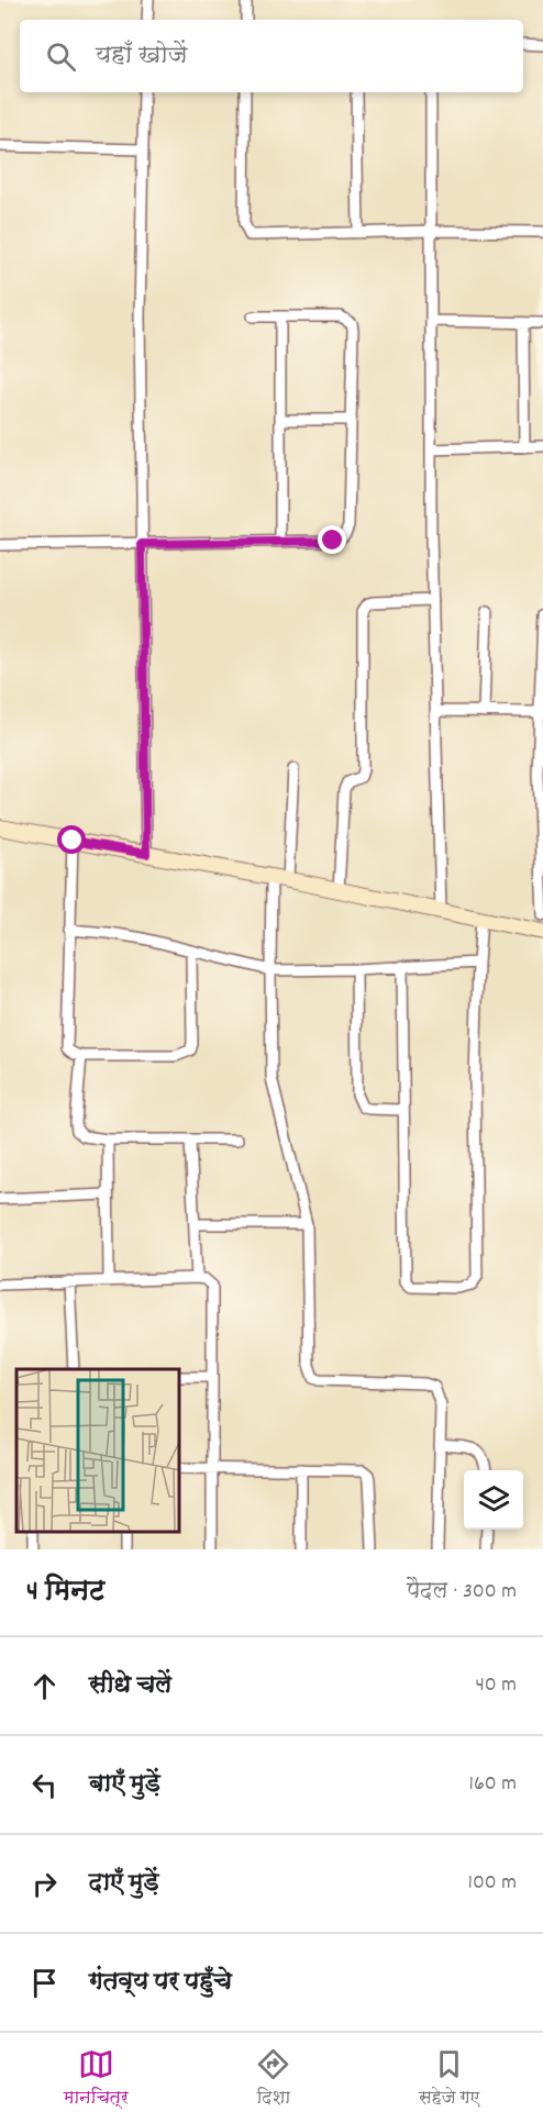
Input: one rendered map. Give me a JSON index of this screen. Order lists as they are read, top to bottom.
{
  "page": {
    "search": "यहाँ खोजें",
    "heading": ["4 मिनट", "पैदल · 300 m"],
    "list": [
      ["सीधे चलें", "40 m"],
      ["बाएँ मुड़ें", "160 m"],
      ["दाएँ मुड़ें", "100 m"],
      "गंतव्य पर पहुँचे"
    ],
    "nav": ["मानचित्र", "दिशा", "सहेजे गए"]
  }
}
